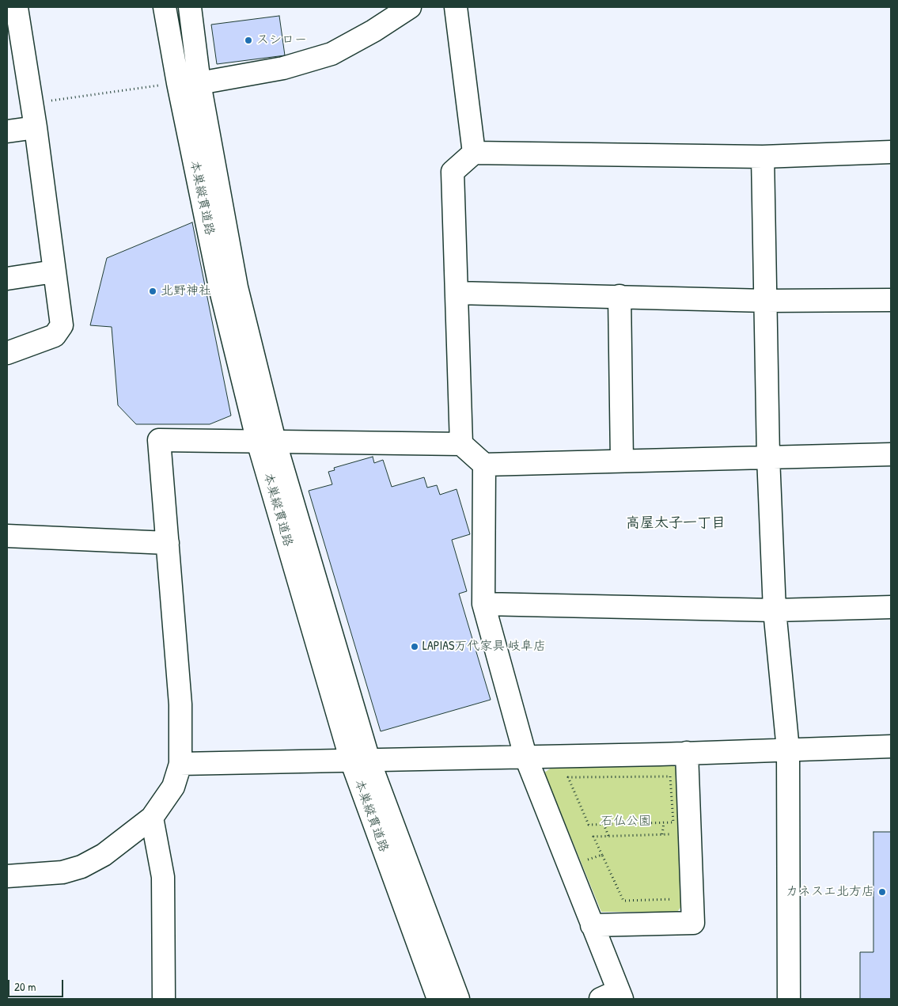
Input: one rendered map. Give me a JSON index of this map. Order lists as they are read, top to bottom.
{
  "streets": {
    "street": ["本巣縦貫道路"]
  },
  "districts": ["高屋太子一丁目"],
  "parks": ["石仏公園"],
  "places": [
    "スシロー",
    "北野神社",
    "LAPIAS万代家具 岐阜店",
    "カネスエ北方店"
  ],
  "scale_bar": "20 m"
}
